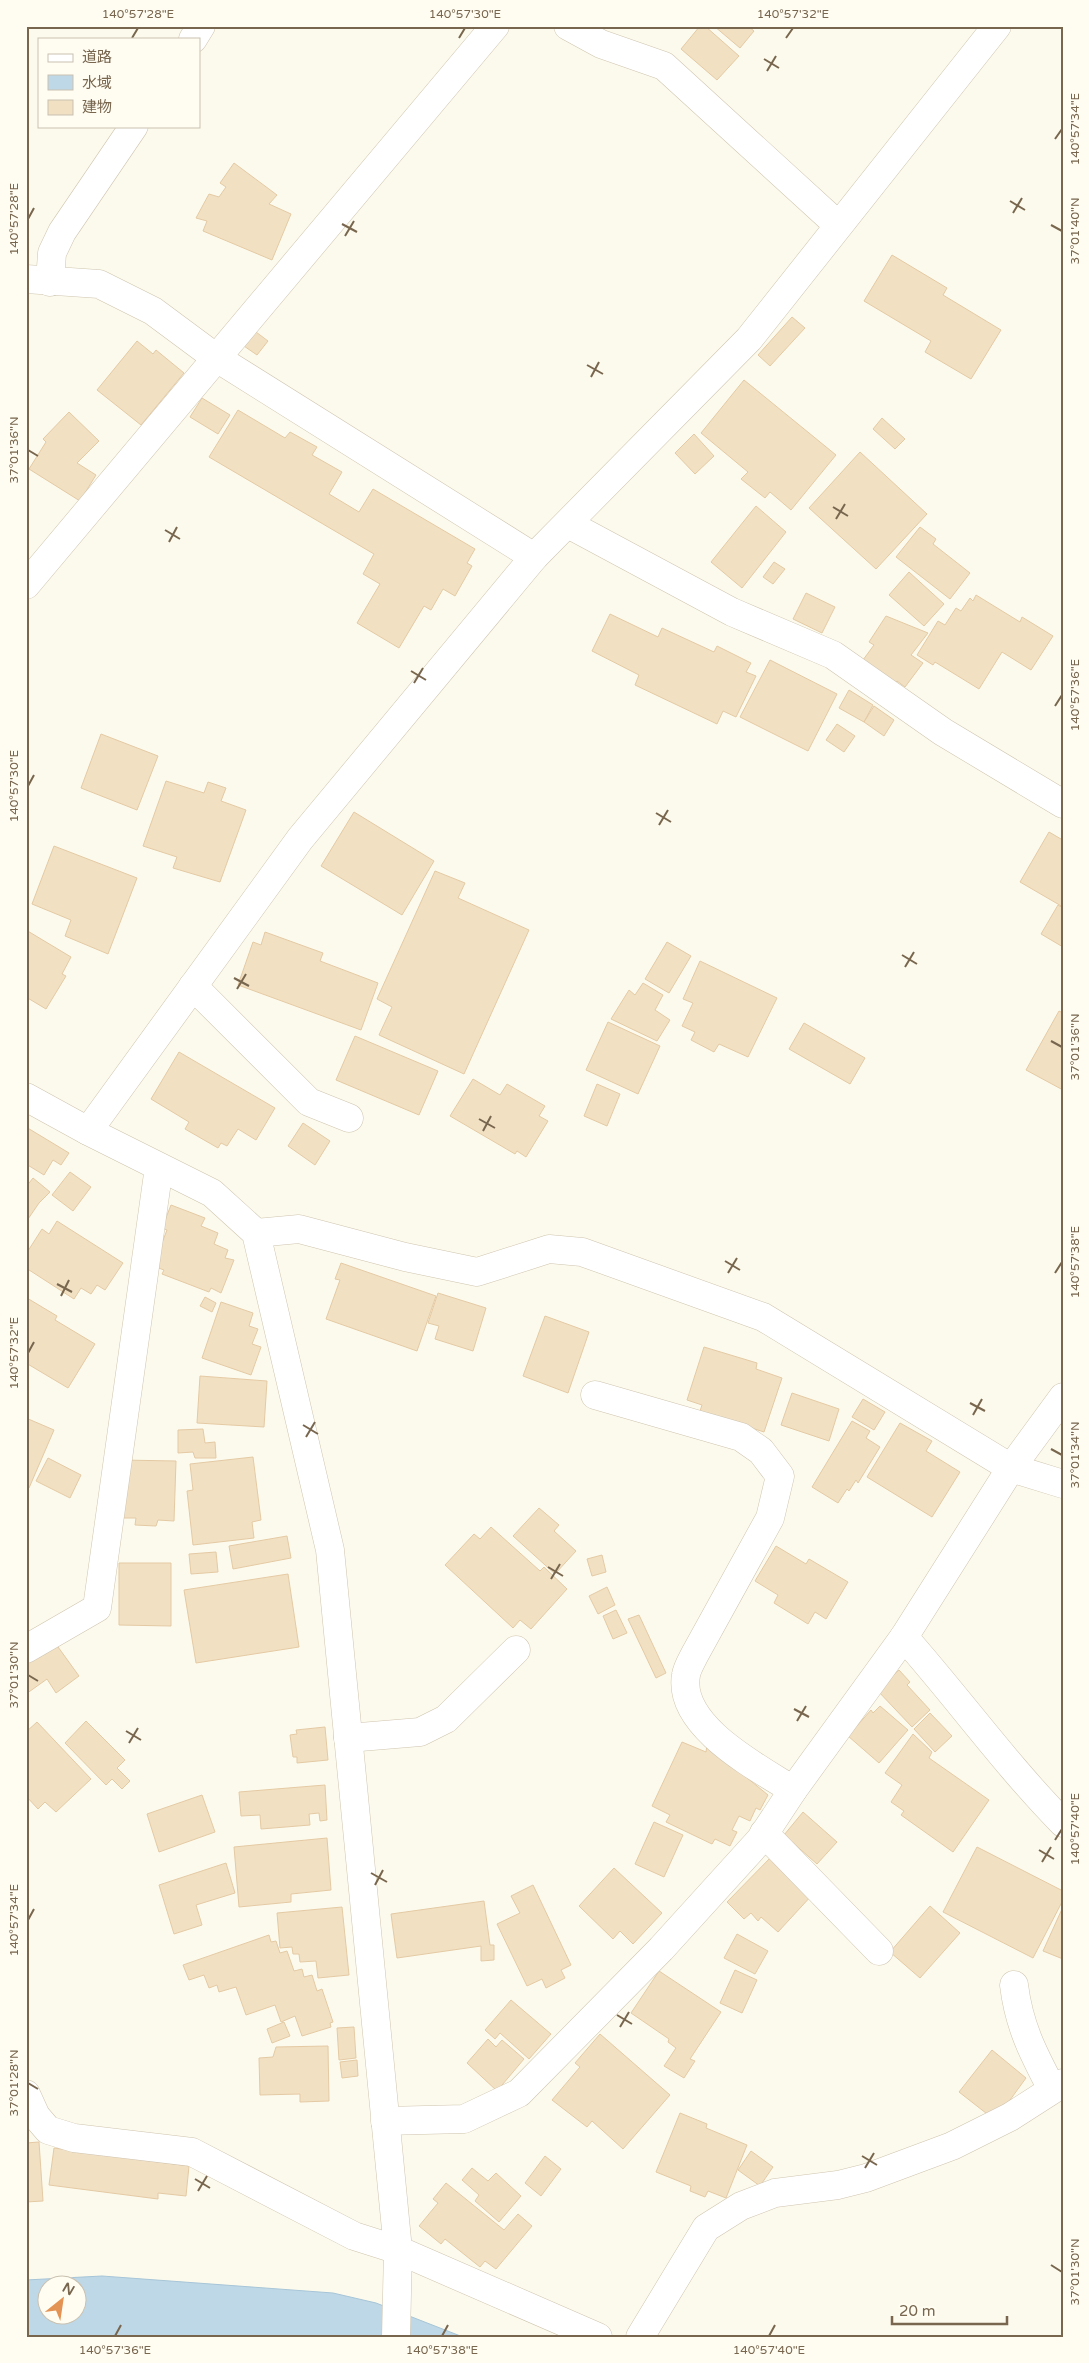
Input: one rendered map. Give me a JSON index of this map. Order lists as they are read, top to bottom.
{
  "legend": ["道路", "水域", "建物"],
  "scale_bar": "20 m",
  "north": "top right",
  "coordinates": [
    "140°57'28\"E",
    "140°57'30\"E",
    "140°57'32\"E",
    "140°57'34\"E",
    "37°01'40\"N",
    "37°01'36\"N",
    "140°57'36\"E",
    "140°57'38\"E",
    "37°01'34\"N",
    "37°01'30\"N",
    "140°57'40\"E",
    "37°01'28\"N"
  ]
}
